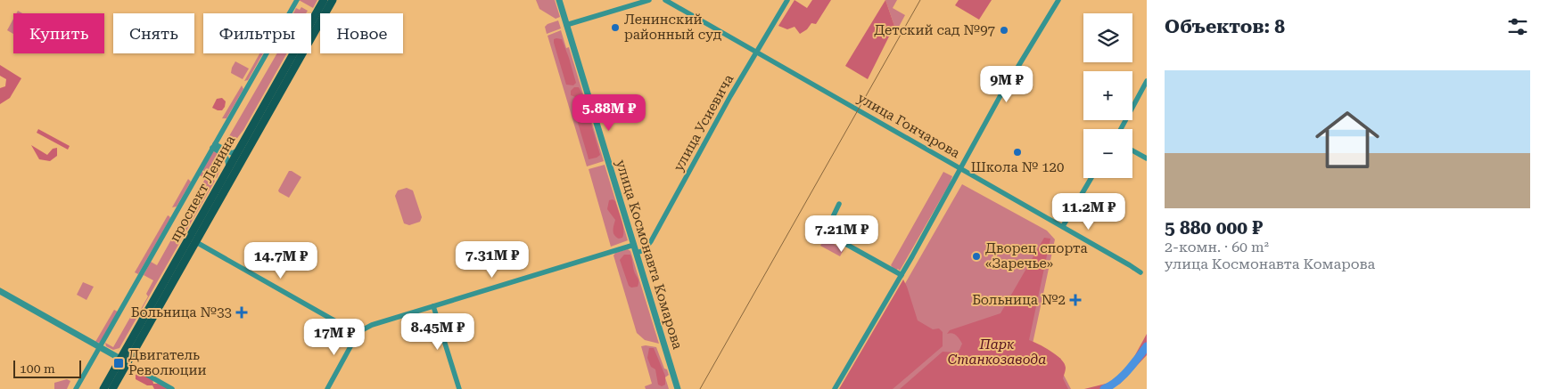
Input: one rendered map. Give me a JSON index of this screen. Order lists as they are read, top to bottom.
{
  "streets": {
    "main road": ["проспект Ленина"],
    "street": ["улица Усиевича", "улица Гончарова", "улица Космонавта Комарова"]
  },
  "crossings": [
    ["улица Усиевича", "улица Гончарова"],
    ["улица Усиевича", "улица Космонавта Комарова"]
  ],
  "parks": ["Парк Станкозавода"],
  "places": {
    "other": [
      "Ленинский районный суд",
      "Детский сад №97",
      "Школа № 120",
      "Дворец спорта «Заречье»"
    ],
    "health": ["Больница №2", "Больница №33"],
    "transit": ["Двигатель Революции"]
  },
  "scale_bar": "100 m",
  "page": {
    "heading": "Объектов: 8",
    "map_buttons": ["+", "−"],
    "chip": [
      "Купить",
      "Снять",
      "Фильтры",
      "Новое"
    ],
    "list": [
      {
        "name": "5 880 000 ₽",
        "note": "2-комн. · 60 m² · улица Космонавта Комарова"
      }
    ],
    "price": [
      "9M ₽",
      "5.88M ₽",
      "11.2M ₽",
      "7.21M ₽",
      "7.31M ₽",
      "14.7M ₽",
      "8.45M ₽",
      "17M ₽"
    ],
    "scale": "100 m"
  }
}
